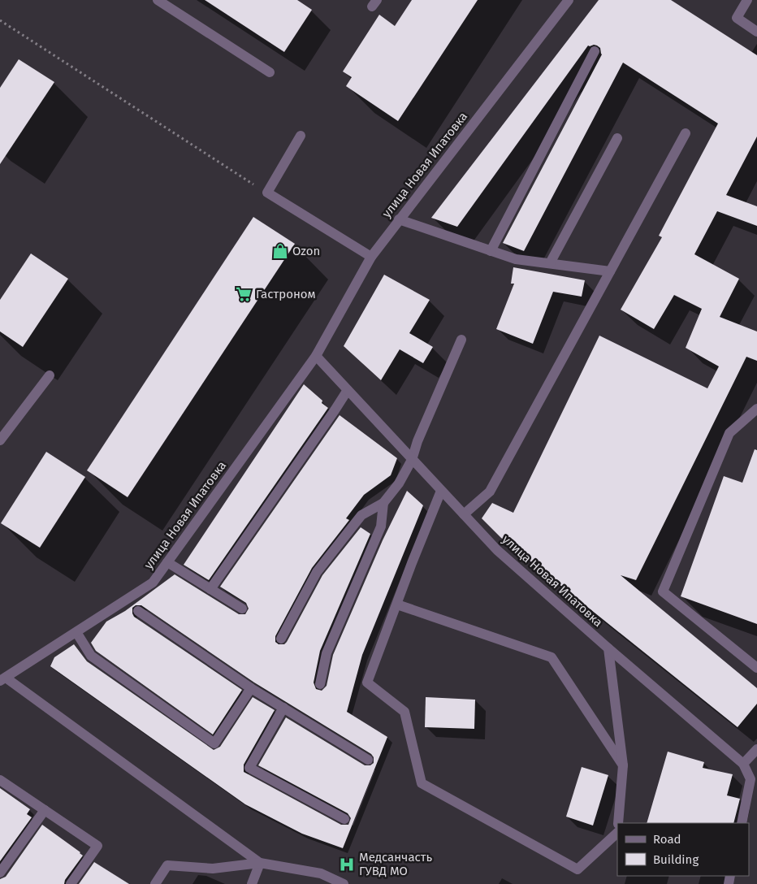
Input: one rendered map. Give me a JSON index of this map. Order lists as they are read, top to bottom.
{
  "streets": {
    "street": ["улица Новая Ипатовка"]
  },
  "places": {
    "shop": ["Ozon"],
    "supermarket": ["Гастроном"],
    "hospital": ["Медсанчасть ГУВД МО"]
  },
  "legend": ["Road", "Building"]
}
